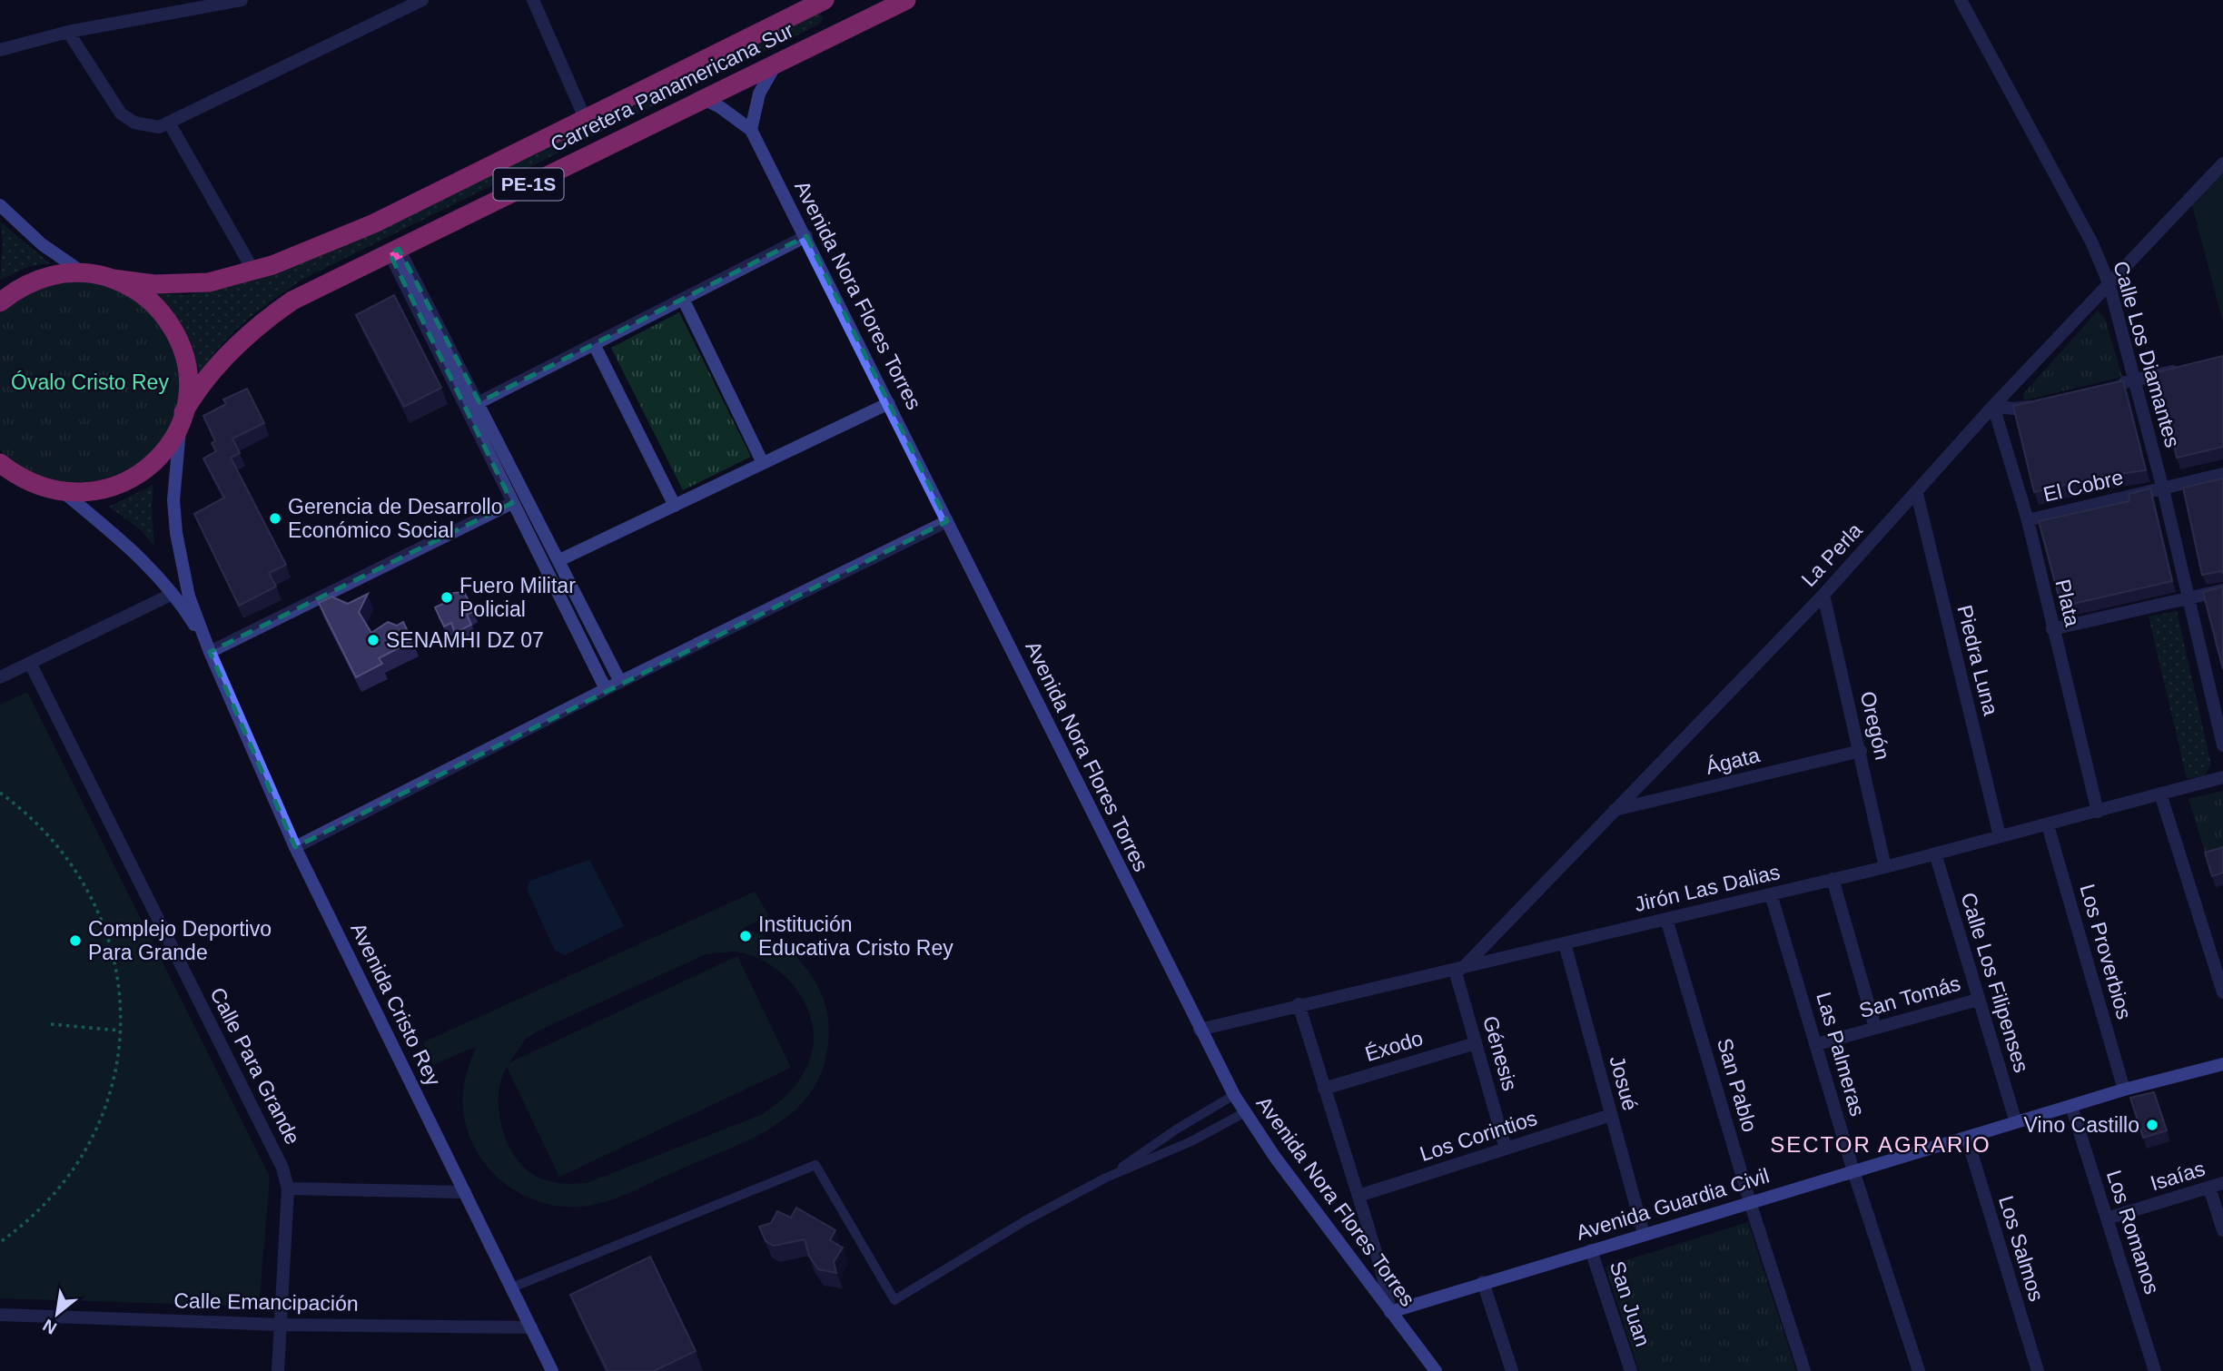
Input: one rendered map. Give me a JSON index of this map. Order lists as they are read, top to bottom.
{
  "streets": {
    "highway": ["Carretera Panamericana Sur", "PE-1S"],
    "street": [
      "Avenida Nora Flores Torres",
      "Calle Los Diamantes",
      "El Cobre",
      "La Perla",
      "Plata",
      "Piedra Luna",
      "Oregón",
      "Ágata",
      "Jirón Las Dalias",
      "Los Proverbios",
      "Calle Los Filipenses",
      "San Tomás",
      "Avenida Cristo Rey",
      "Éxodo",
      "Génesis",
      "Las Palmeras",
      "Calle Para Grande",
      "Josué",
      "San Pablo",
      "Los Corintios",
      "Isaías",
      "Avenida Guardia Civil",
      "Los Romanos",
      "Los Salmos",
      "Calle Emancipación",
      "San Juan"
    ]
  },
  "crossings": [
    ["Carretera Panamericana Sur", "PE-1S"],
    ["Carretera Panamericana Sur", "Avenida Nora Flores Torres"],
    ["Carretera Panamericana Sur", "Avenida Cristo Rey"],
    ["PE-1S", "Avenida Cristo Rey"],
    ["Avenida Nora Flores Torres", "Jirón Las Dalias"],
    ["Avenida Nora Flores Torres", "Avenida Guardia Civil"],
    ["Calle Los Diamantes", "El Cobre"],
    ["Calle Los Diamantes", "La Perla"],
    ["El Cobre", "Plata"],
    ["La Perla", "Plata"],
    ["La Perla", "Piedra Luna"],
    ["La Perla", "Oregón"],
    ["La Perla", "Ágata"],
    ["La Perla", "Jirón Las Dalias"],
    ["La Perla", "Génesis"],
    ["Plata", "Jirón Las Dalias"],
    ["Piedra Luna", "Jirón Las Dalias"],
    ["Oregón", "Ágata"],
    ["Oregón", "Jirón Las Dalias"],
    ["Jirón Las Dalias", "Los Proverbios"],
    ["Jirón Las Dalias", "Calle Los Filipenses"],
    ["Jirón Las Dalias", "Génesis"],
    ["Jirón Las Dalias", "Las Palmeras"],
    ["Jirón Las Dalias", "Josué"],
    ["Jirón Las Dalias", "San Pablo"],
    ["Los Proverbios", "Avenida Guardia Civil"],
    ["Calle Los Filipenses", "San Tomás"],
    ["Calle Los Filipenses", "Avenida Guardia Civil"],
    ["San Tomás", "Las Palmeras"],
    ["Avenida Cristo Rey", "Calle Emancipación"],
    ["Éxodo", "Génesis"],
    ["Génesis", "Los Corintios"],
    ["Las Palmeras", "Avenida Guardia Civil"],
    ["Calle Para Grande", "Calle Emancipación"],
    ["Josué", "Los Corintios"],
    ["Josué", "Avenida Guardia Civil"],
    ["San Pablo", "Avenida Guardia Civil"],
    ["Isaías", "Los Romanos"],
    ["Avenida Guardia Civil", "Los Romanos"],
    ["Avenida Guardia Civil", "Los Salmos"],
    ["Avenida Guardia Civil", "San Juan"]
  ],
  "districts": ["SECTOR AGRARIO"],
  "parks": ["Óvalo Cristo Rey"],
  "places": [
    "Gerencia de Desarrollo Económico Social",
    "Fuero Militar Policial",
    "SENAMHI DZ 07",
    "Institución Educativa Cristo Rey",
    "Complejo Deportivo Para Grande",
    "Vino Castillo"
  ],
  "north": "bottom left"
}
